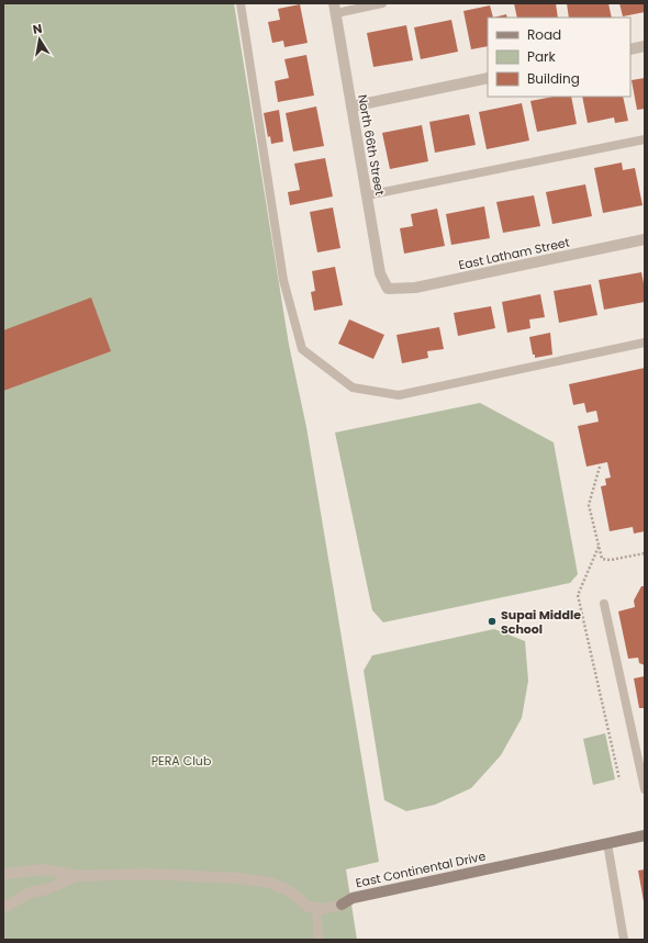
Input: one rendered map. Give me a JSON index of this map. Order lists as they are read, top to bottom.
{
  "streets": {
    "street": ["North 66th Street", "East Latham Street", "East Continental Drive"]
  },
  "crossings": [
    ["North 66th Street", "East Latham Street"]
  ],
  "parks": ["PERA Club"],
  "places": ["Supai Middle School"],
  "legend": ["Road", "Park", "Building"],
  "north": "top"
}
